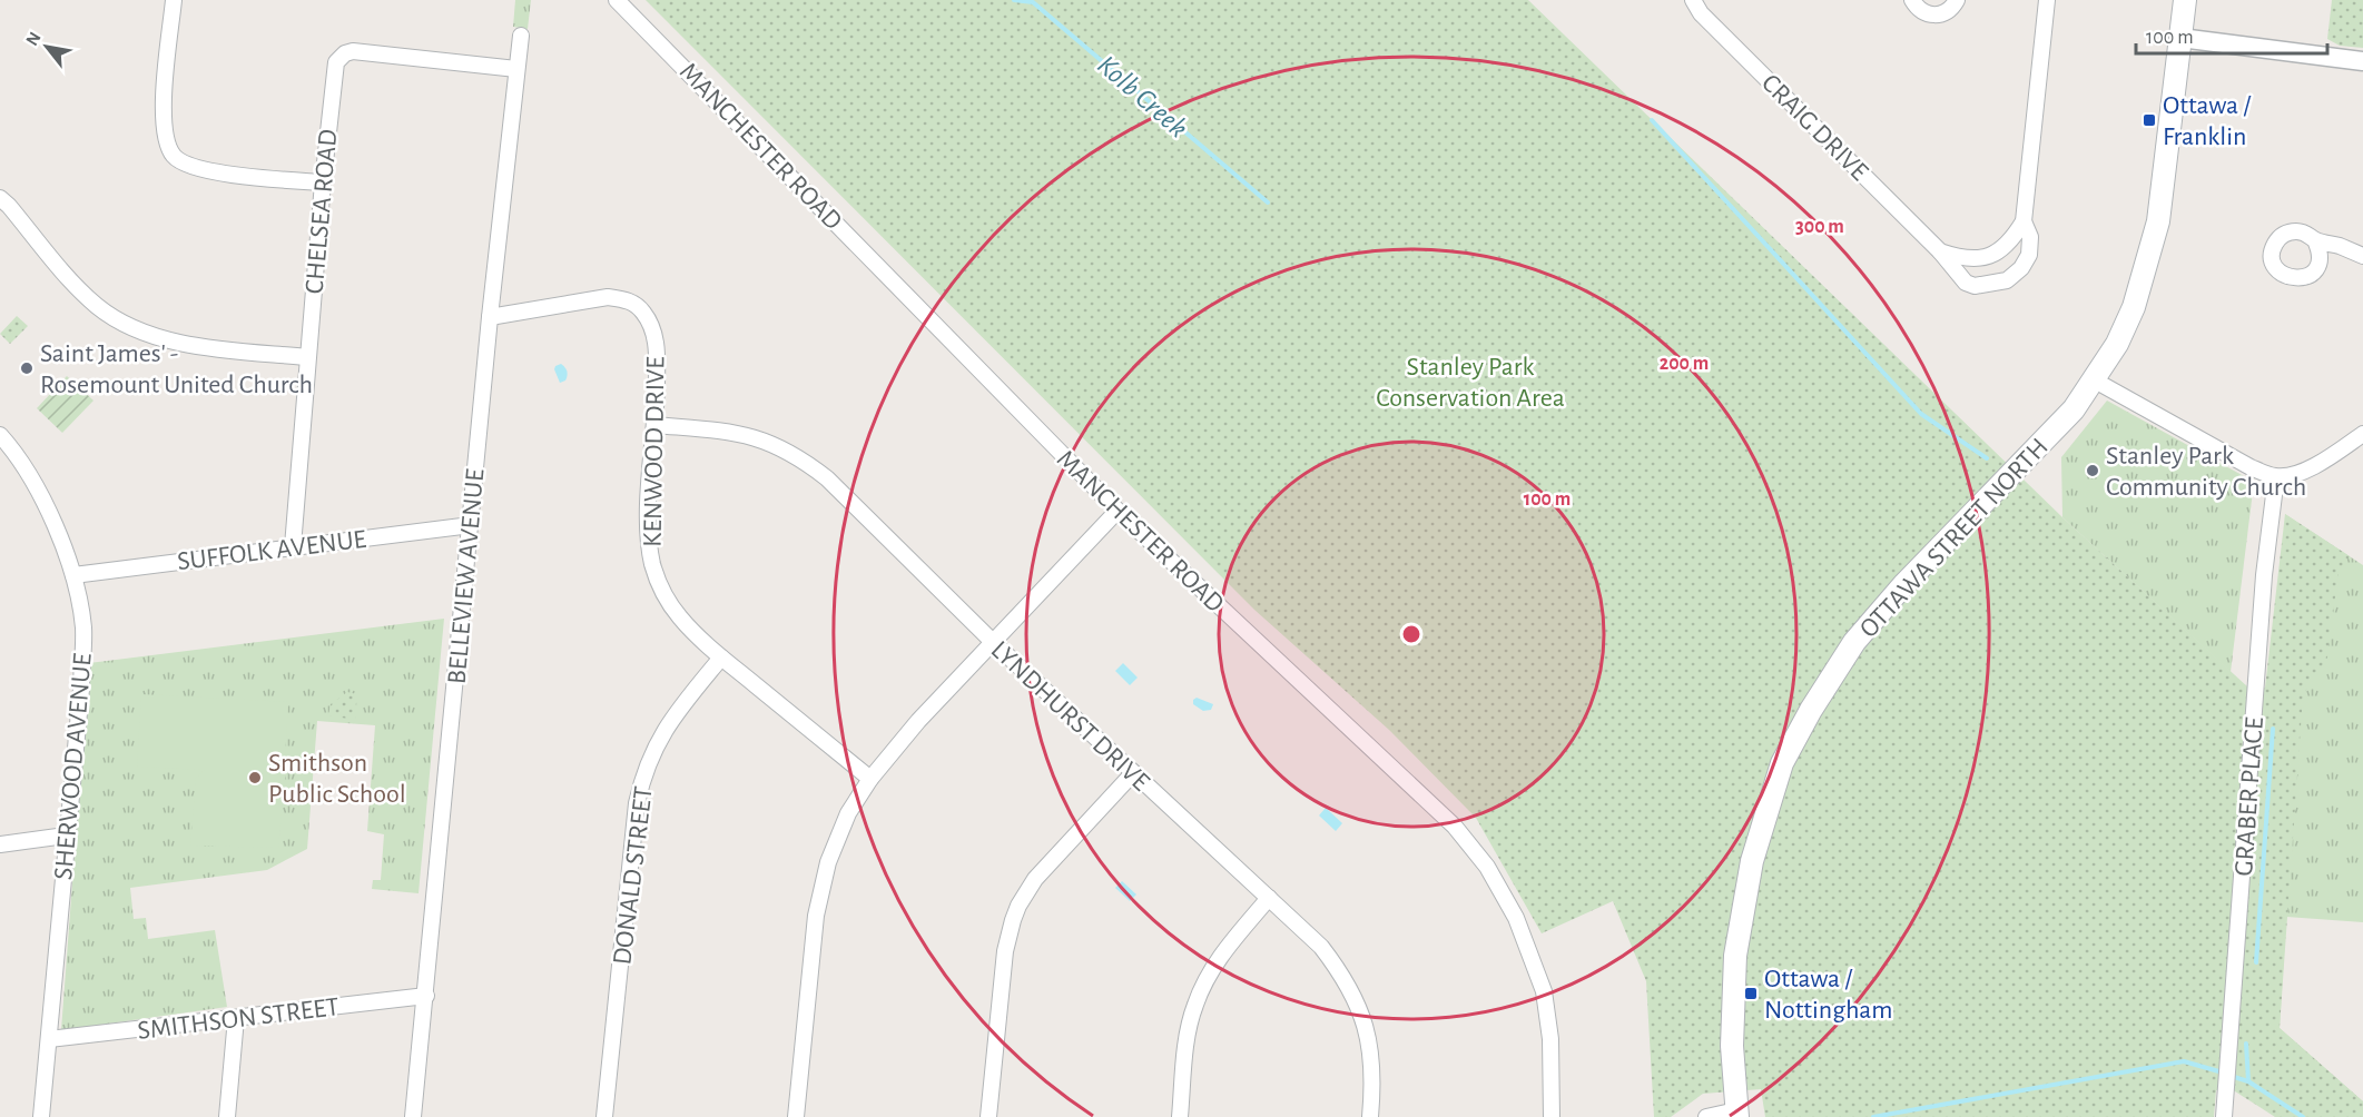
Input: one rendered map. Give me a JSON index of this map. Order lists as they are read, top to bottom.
{
  "streets": {
    "main road": ["OTTAWA STREET NORTH"],
    "street": [
      "CRAIG DRIVE",
      "MANCHESTER ROAD",
      "CHELSEA ROAD",
      "KENWOOD DRIVE",
      "SUFFOLK AVENUE",
      "BELLEVIEW AVENUE",
      "LYNDHURST DRIVE",
      "SHERWOOD AVENUE",
      "GRABER PLACE",
      "DONALD STREET",
      "SMITHSON STREET"
    ]
  },
  "crossings": [
    ["CHELSEA ROAD", "SUFFOLK AVENUE"],
    ["CHELSEA ROAD", "BELLEVIEW AVENUE"],
    ["KENWOOD DRIVE", "BELLEVIEW AVENUE"],
    ["KENWOOD DRIVE", "LYNDHURST DRIVE"],
    ["KENWOOD DRIVE", "DONALD STREET"],
    ["SUFFOLK AVENUE", "BELLEVIEW AVENUE"],
    ["SUFFOLK AVENUE", "SHERWOOD AVENUE"],
    ["BELLEVIEW AVENUE", "SMITHSON STREET"],
    ["SHERWOOD AVENUE", "SMITHSON STREET"]
  ],
  "water": ["Kolb Creek"],
  "parks": ["Stanley Park Conservation Area"],
  "places": {
    "transit": ["Ottawa / Franklin", "Ottawa / Nottingham"],
    "other": ["Saint James' - Rosemount United Church", "Stanley Park Community Church", "Smithson Public School"]
  },
  "scale_bar": "100 m",
  "north": "top left",
  "rings": ["300 m", "200 m", "100 m"]
}
